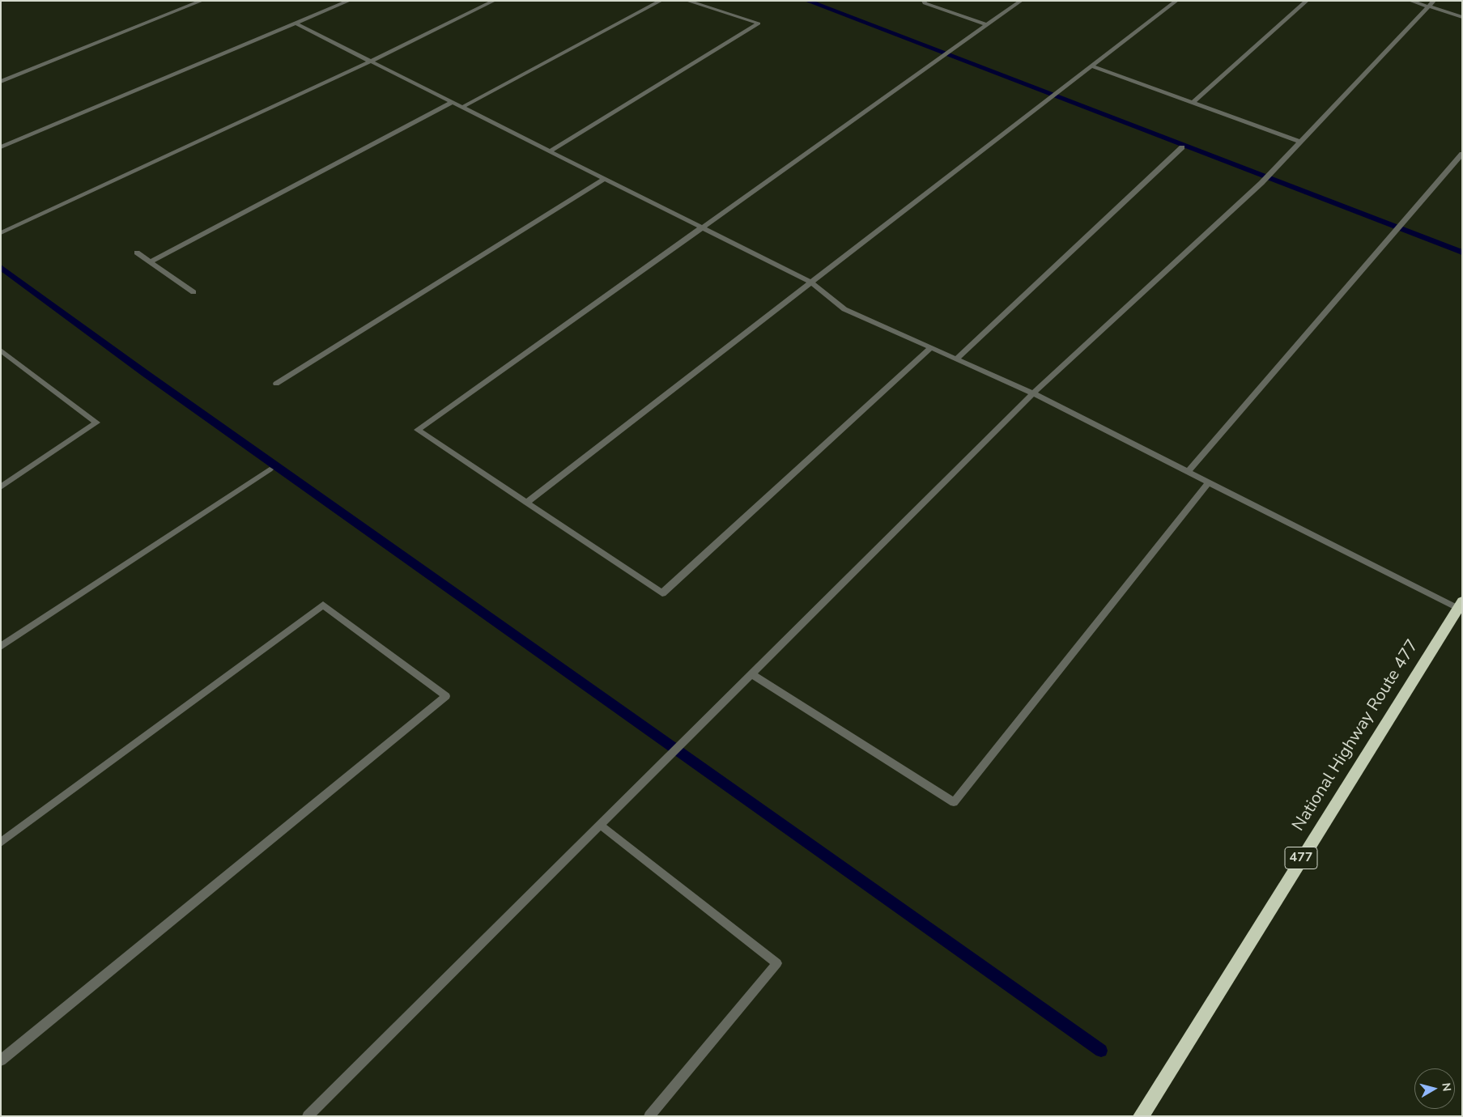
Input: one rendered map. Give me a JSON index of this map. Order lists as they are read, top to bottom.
{
  "streets": {
    "highway": ["National Highway Route 477", "477"]
  },
  "north": "right"
}
